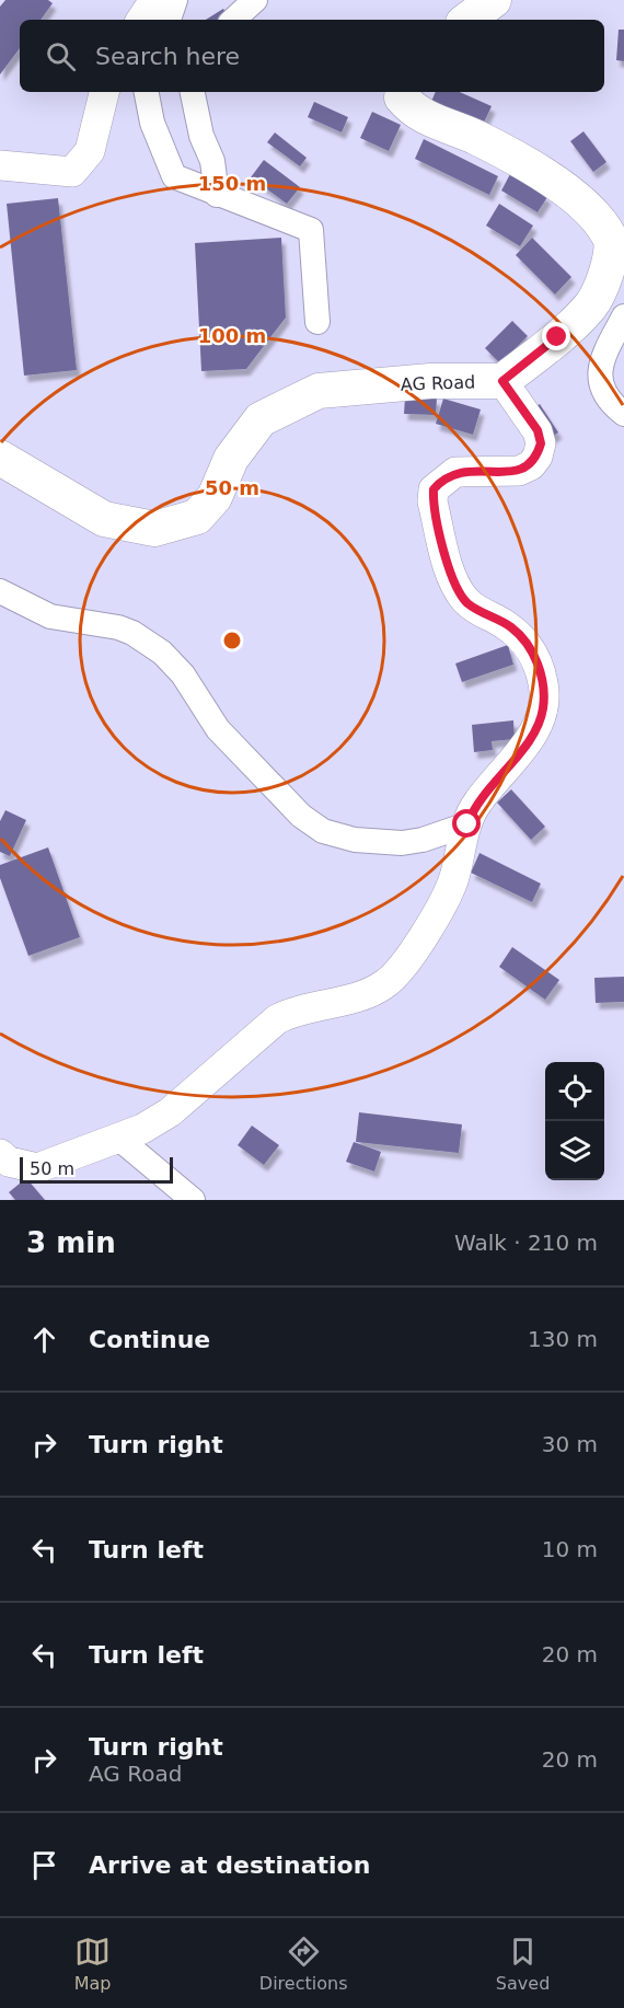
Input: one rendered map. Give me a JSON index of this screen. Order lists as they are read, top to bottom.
{
  "streets": {
    "main road": ["AG Road"]
  },
  "scale_bar": "50 m",
  "page": {
    "search": "Search here",
    "scale": "50 m",
    "heading": ["3 min", "Walk · 210 m"],
    "list": [
      ["Continue", "130 m"],
      ["Turn right", "30 m"],
      ["Turn left", "10 m"],
      ["Turn left", "20 m"],
      ["Turn right", "AG Road", "20 m"],
      "Arrive at destination"
    ],
    "nav": ["Map", "Directions", "Saved"]
  },
  "rings": ["150 m", "100 m", "50 m"]
}
